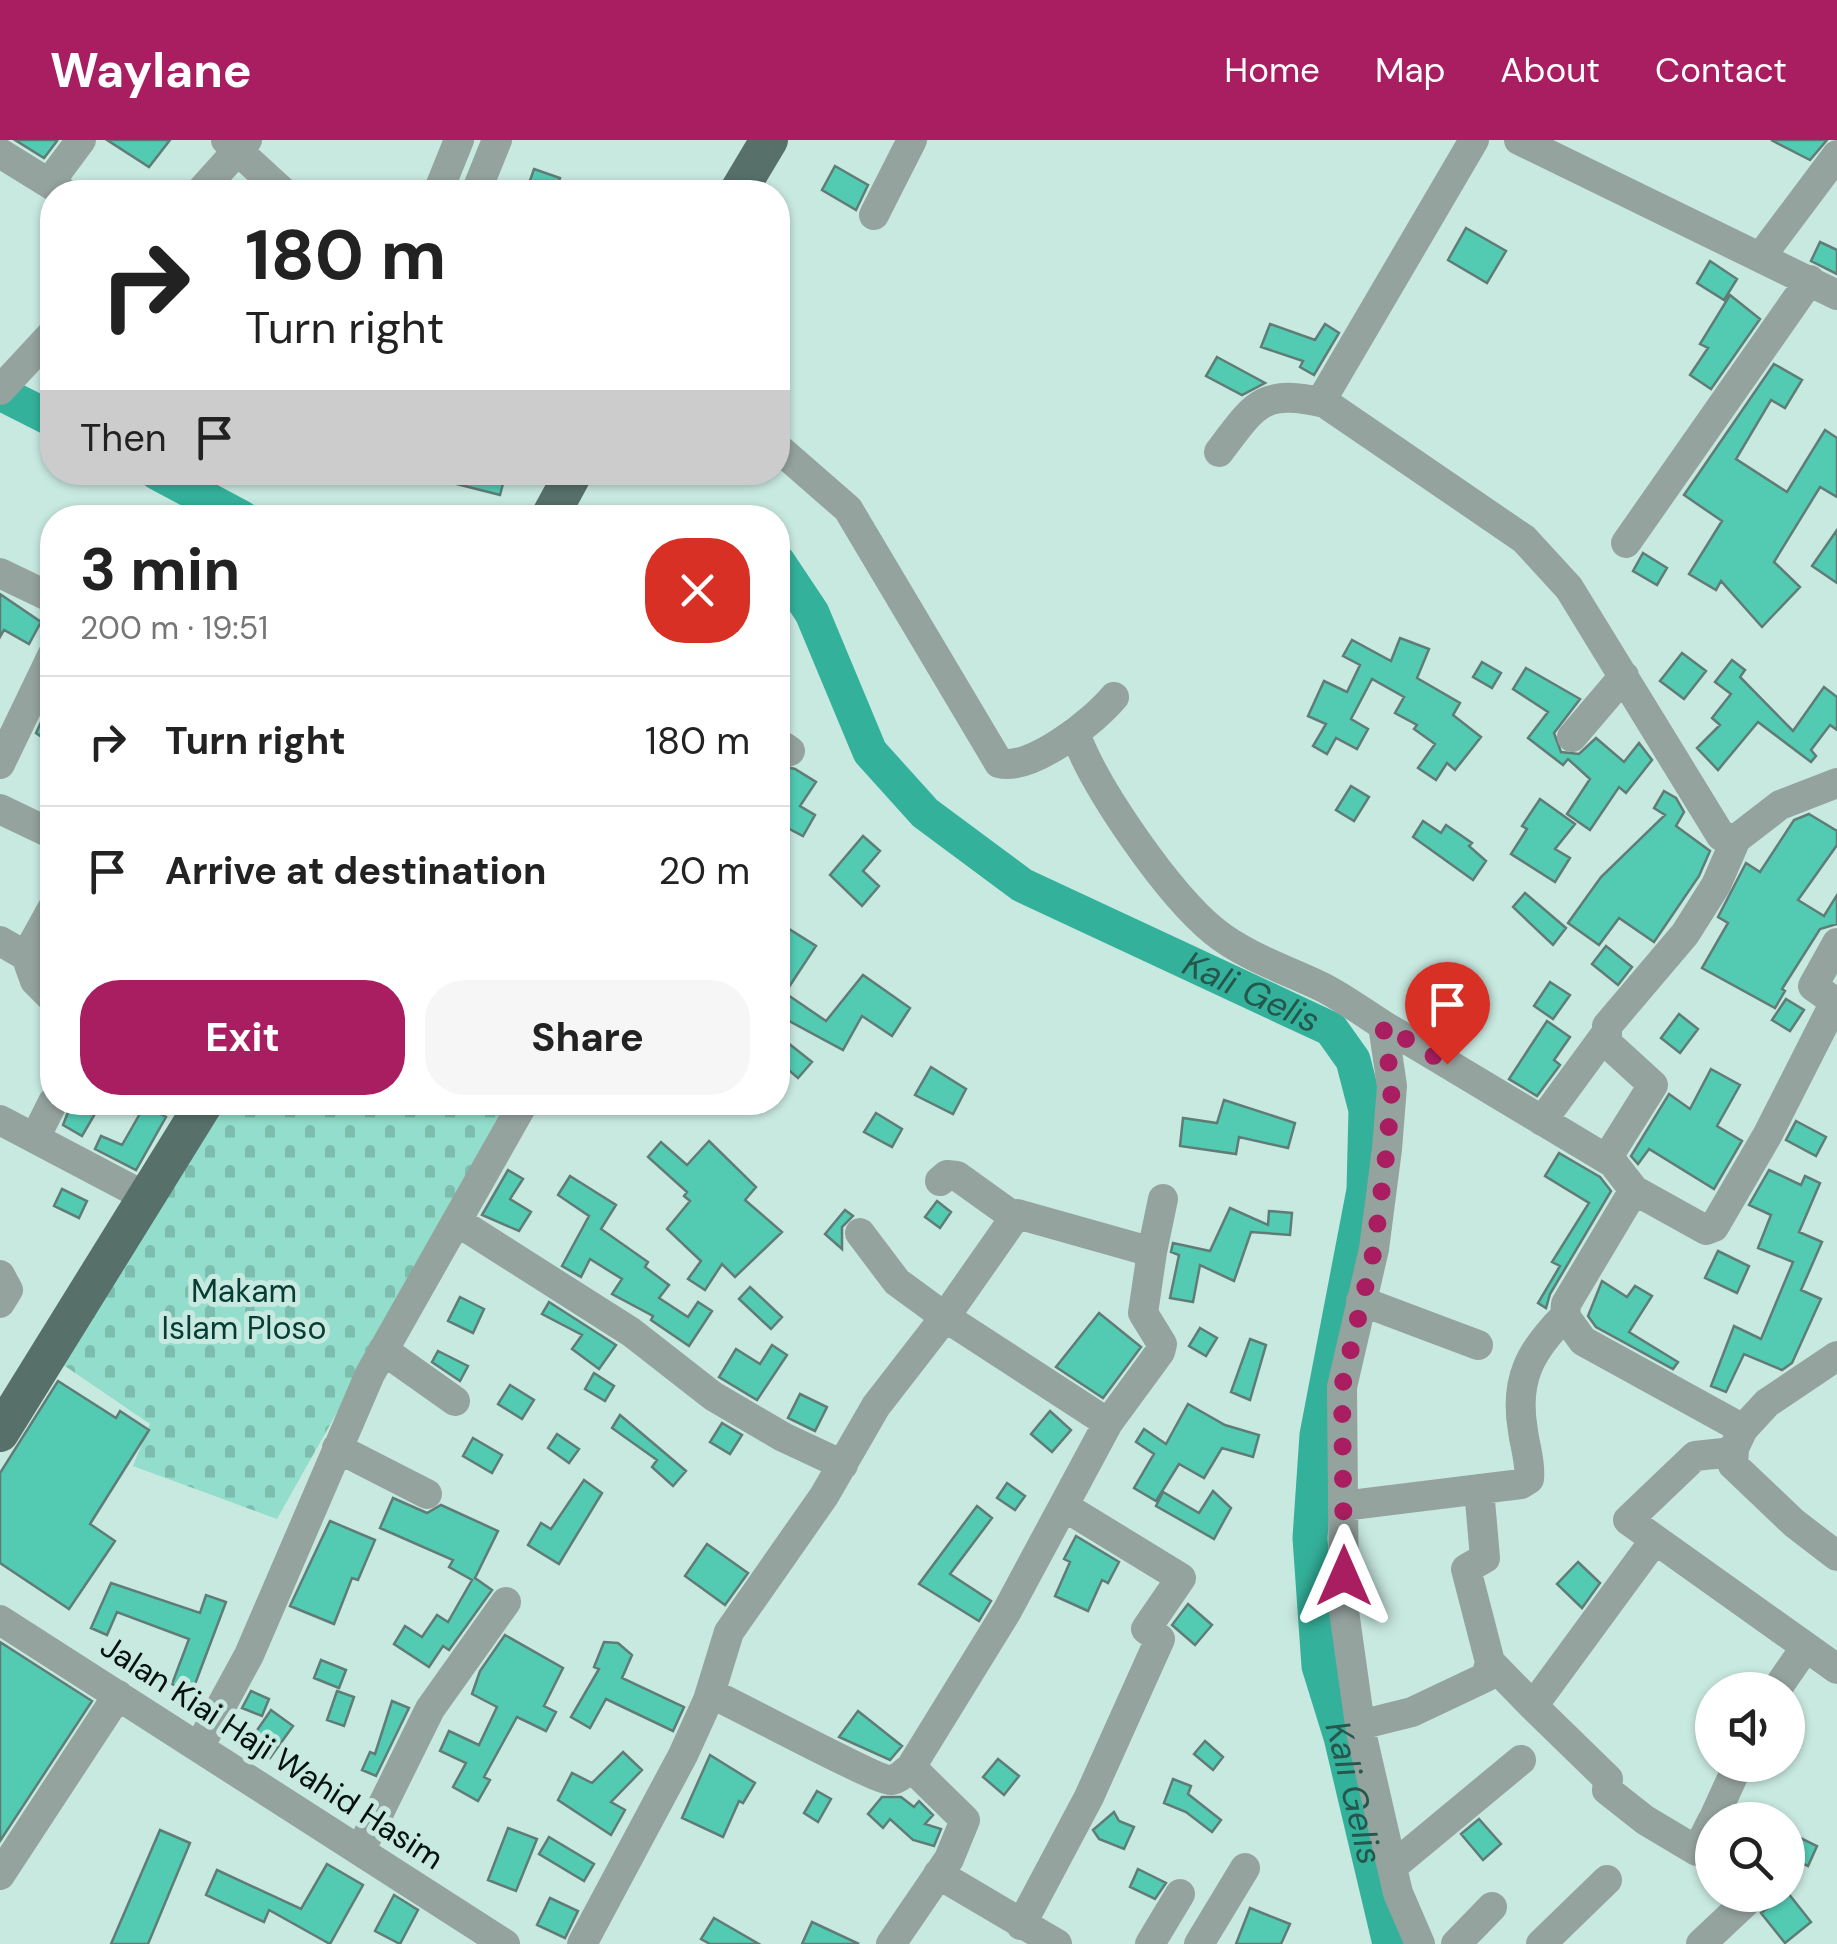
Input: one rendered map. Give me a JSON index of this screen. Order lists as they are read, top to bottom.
{
  "streets": {
    "street": ["Jalan Kiai Haji Wahid Hasim"]
  },
  "water": ["Kali Gelis"],
  "parks": ["Makam Islam Ploso"],
  "page": {
    "header": "Waylane",
    "nav": [
      "Home",
      "Map",
      "About",
      "Contact"
    ],
    "turn": ["180 m", "Turn right"],
    "then": "Then",
    "heading": ["3 min", "200 m · 19:51"],
    "list": [
      {
        "name": "Turn right",
        "value": "180 m"
      },
      {
        "name": "Arrive at destination",
        "value": "20 m"
      }
    ],
    "buttons": ["Exit", "Share"]
  }
}
